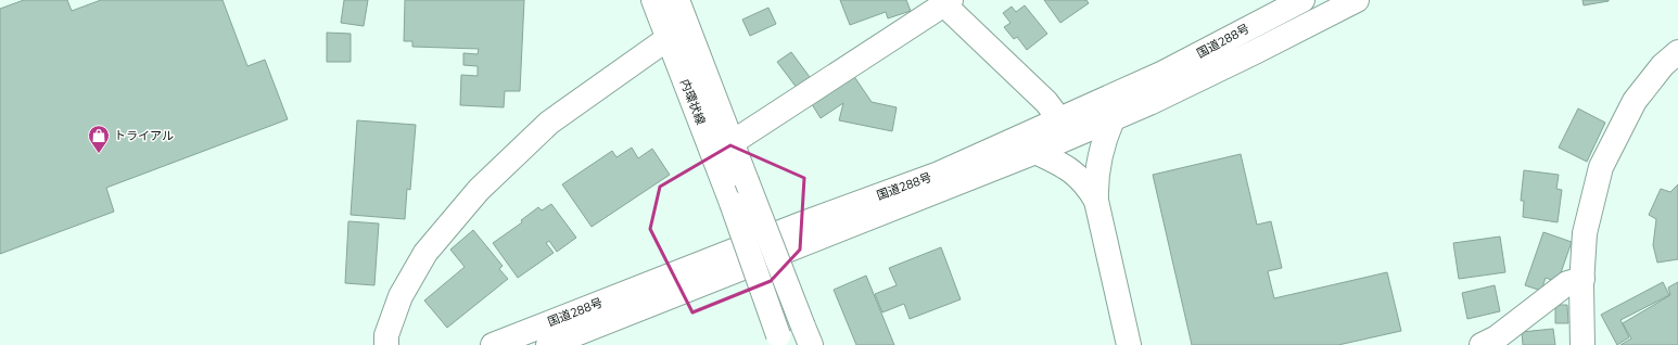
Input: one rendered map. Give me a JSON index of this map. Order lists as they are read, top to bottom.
{
  "streets": {
    "main road": ["国道288号", "内環状線"]
  },
  "places": {
    "shop": ["トライアル"]
  }
}
